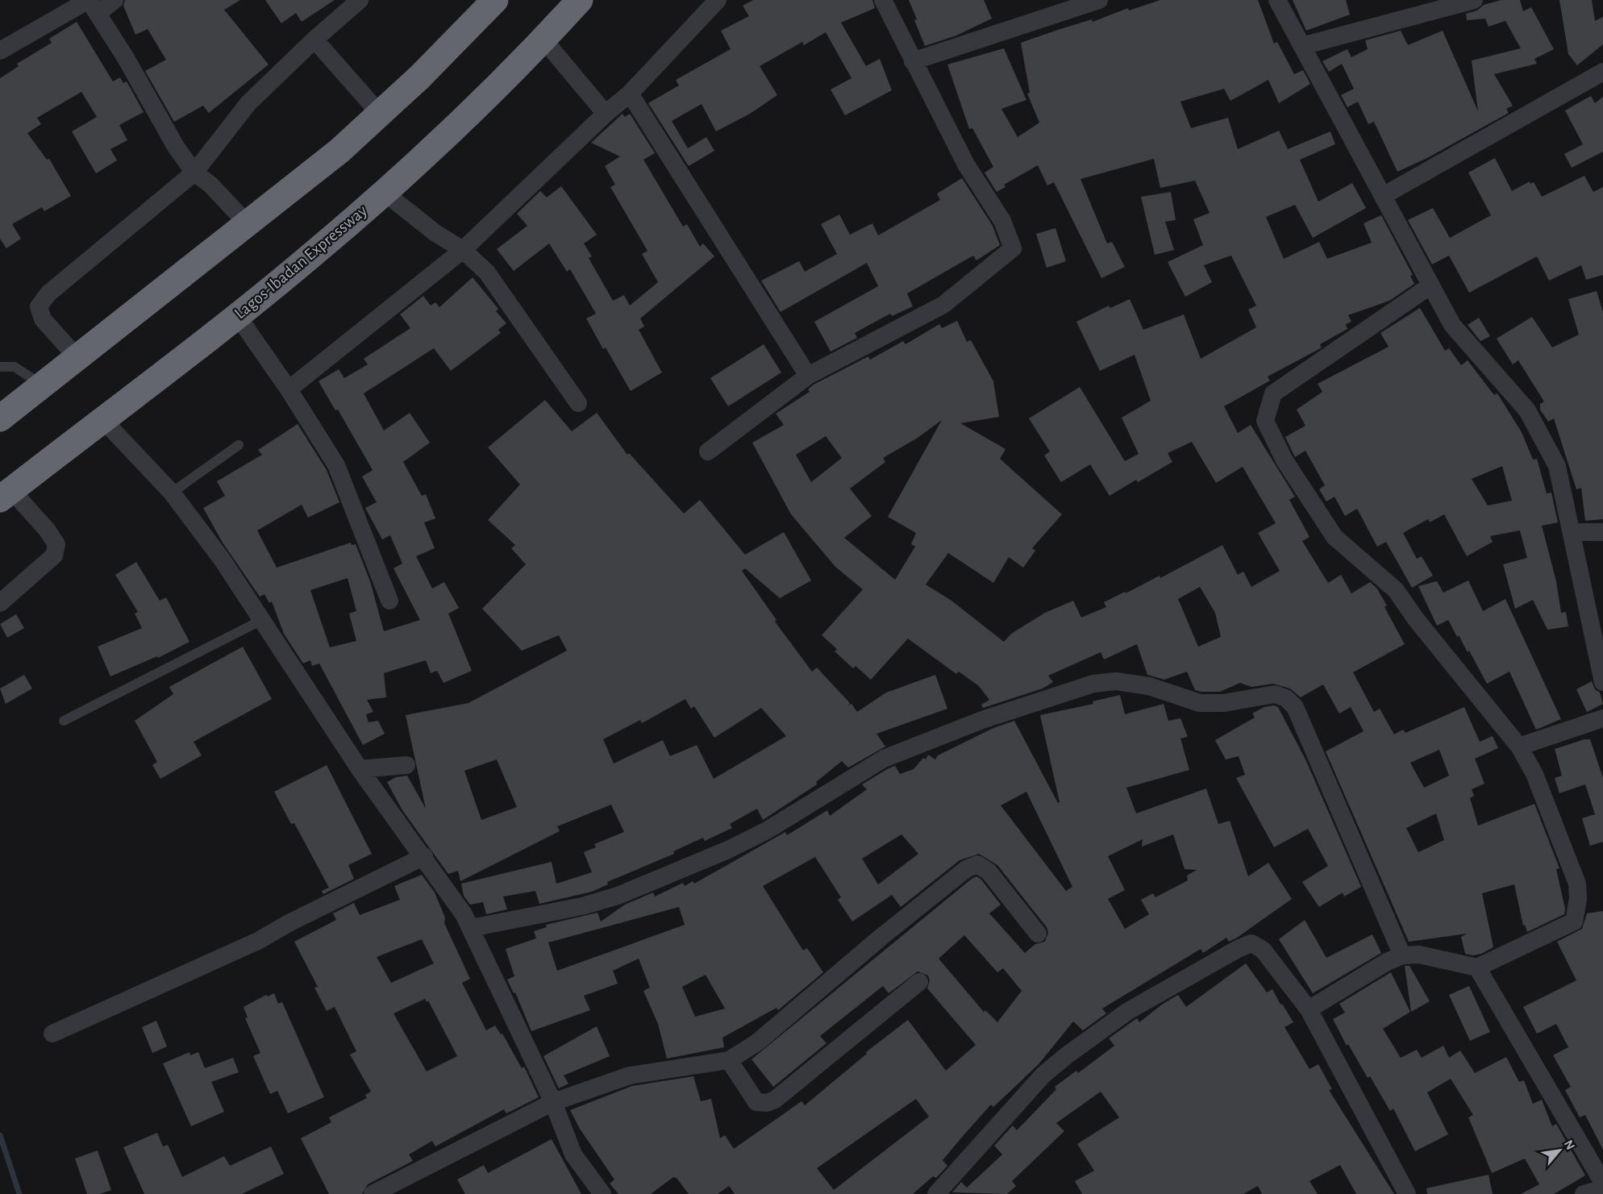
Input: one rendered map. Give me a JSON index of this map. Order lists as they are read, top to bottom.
{
  "streets": {
    "highway": ["Lagos-Ibadan Expressway"]
  },
  "north": "top right"
}
